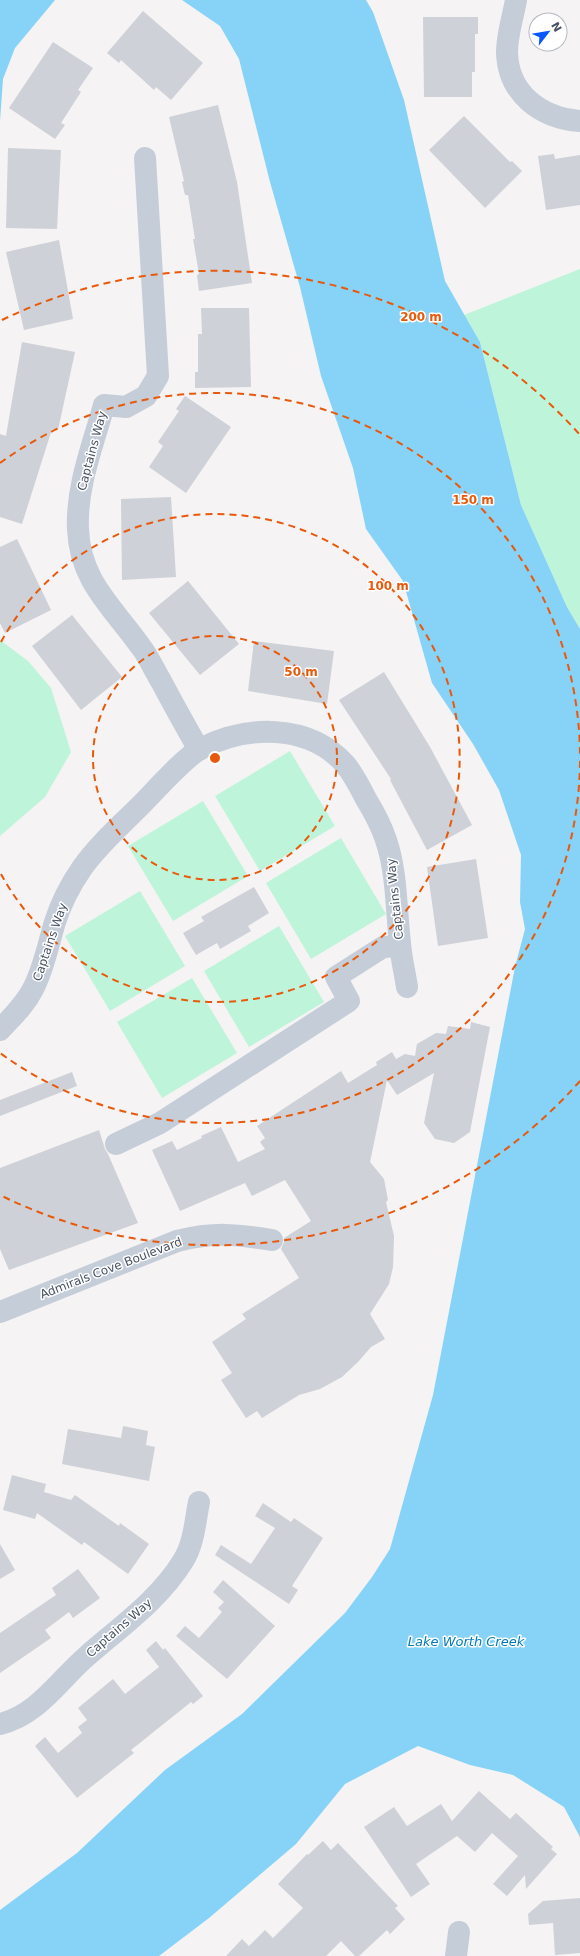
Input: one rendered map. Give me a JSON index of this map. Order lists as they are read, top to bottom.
{
  "streets": {
    "street": ["Captains Way", "Admirals Cove Boulevard"]
  },
  "water": ["Lake Worth Creek"],
  "north": "top right",
  "rings": [
    "200 m",
    "150 m",
    "100 m",
    "50 m"
  ]
}
